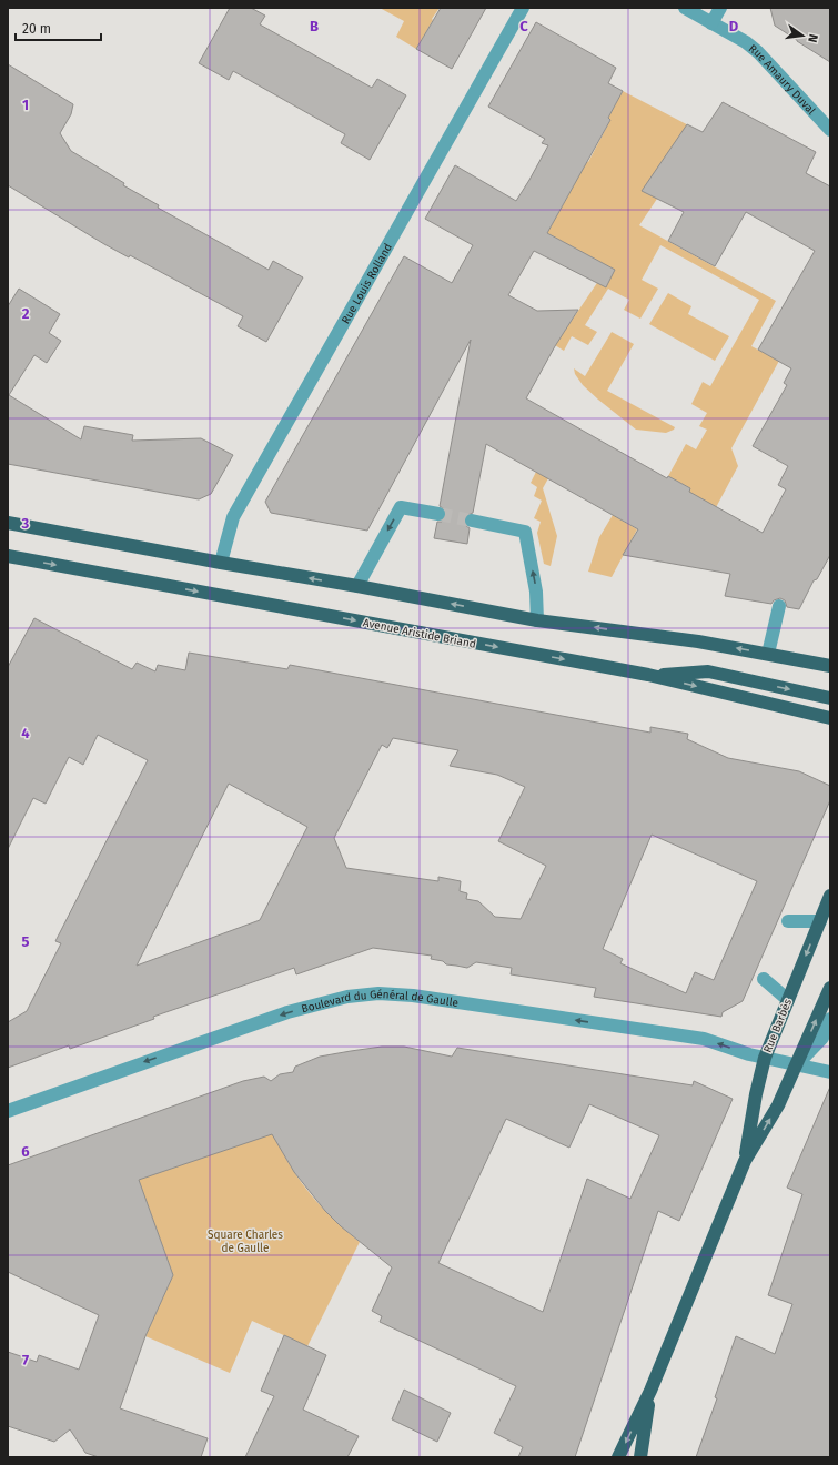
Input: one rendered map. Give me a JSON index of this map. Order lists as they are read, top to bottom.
{
  "streets": {
    "main road": ["Avenue Aristide Briand", "Rue Barbès"],
    "street": ["Rue Amaury Duval", "Rue Louis Rolland", "Boulevard du Général de Gaulle"]
  },
  "crossings": [
    ["Boulevard du Général de Gaulle", "Rue Barbès"]
  ],
  "one_way": ["Boulevard du Général de Gaulle"],
  "parks": ["Square Charles de Gaulle"],
  "scale_bar": "20 m",
  "north": "right",
  "grid": {
    "columns": ["B", "C", "D"],
    "rows": [
      "1",
      "2",
      "3",
      "4",
      "5",
      "6",
      "7"
    ]
  }
}
